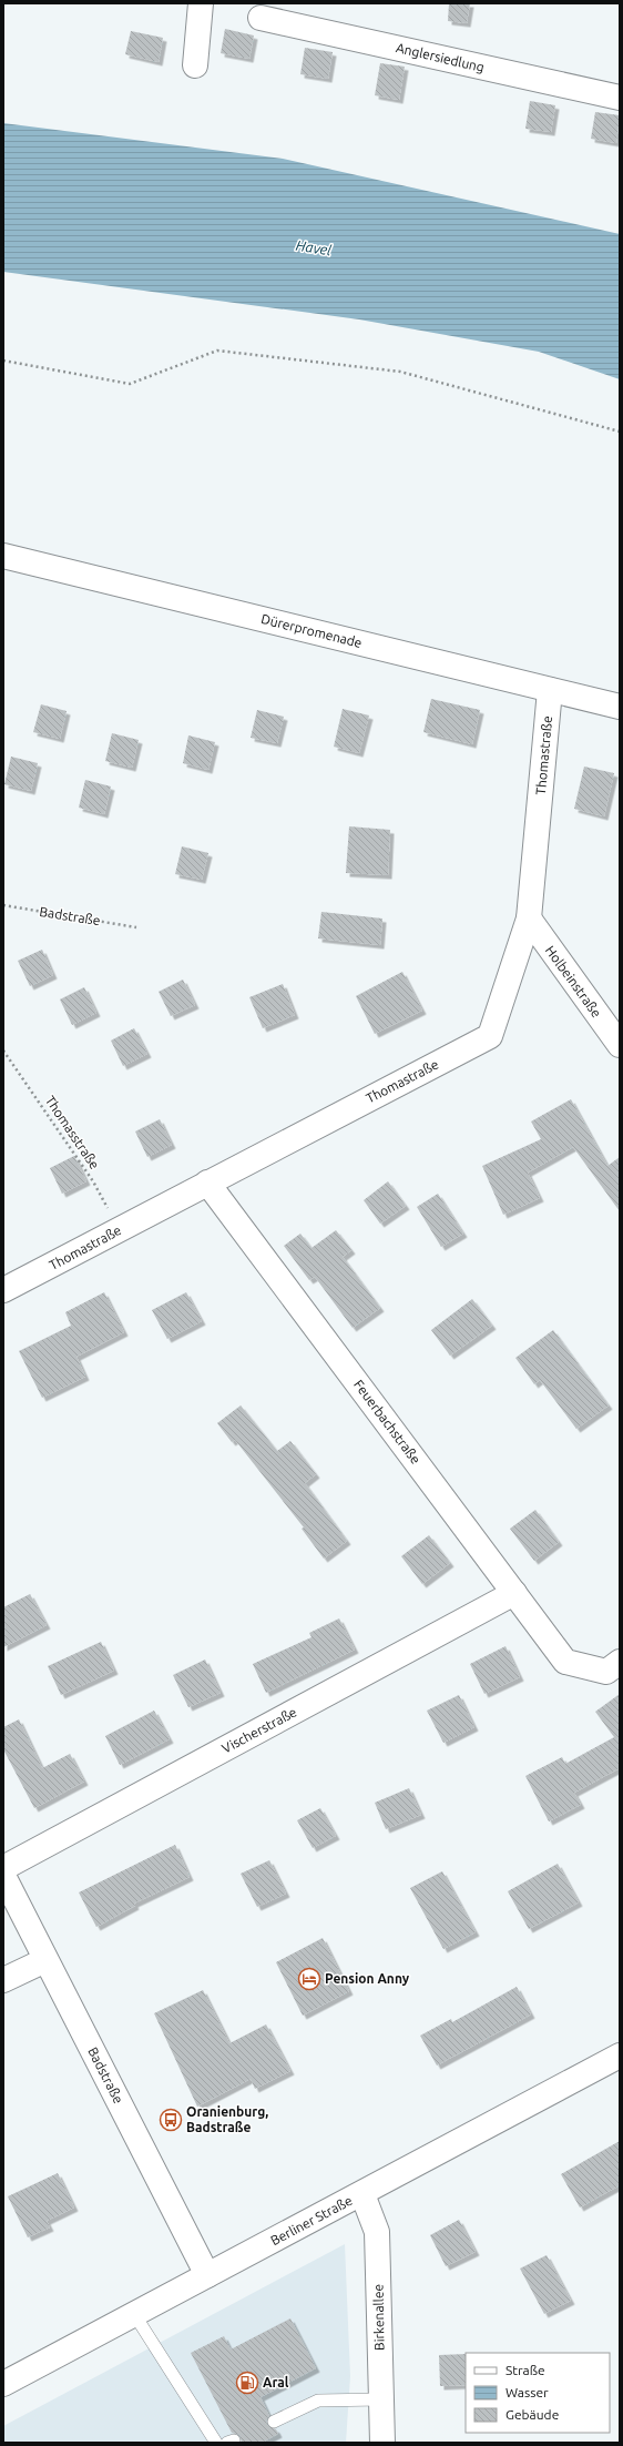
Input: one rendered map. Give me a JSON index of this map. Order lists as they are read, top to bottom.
{
  "streets": {
    "street": [
      "Anglersiedlung",
      "Dürerpromenade",
      "Thomastraße",
      "Badstraße",
      "Holbeinstraße",
      "Feuerbachstraße",
      "Vischerstraße",
      "Berliner Straße",
      "Birkenallee"
    ],
    "path": ["Thomasstraße"]
  },
  "crossings": [
    ["Dürerpromenade", "Thomastraße"],
    ["Thomastraße", "Holbeinstraße"],
    ["Thomastraße", "Thomasstraße"],
    ["Thomastraße", "Feuerbachstraße"],
    ["Badstraße", "Berliner Straße"],
    ["Feuerbachstraße", "Vischerstraße"],
    ["Berliner Straße", "Birkenallee"]
  ],
  "water": ["Havel"],
  "places": {
    "hotel": ["Pension Anny"],
    "bus stop": ["Oranienburg, Badstraße"],
    "fuel station": ["Aral"]
  },
  "legend": ["Straße", "Wasser", "Gebäude"]
}
